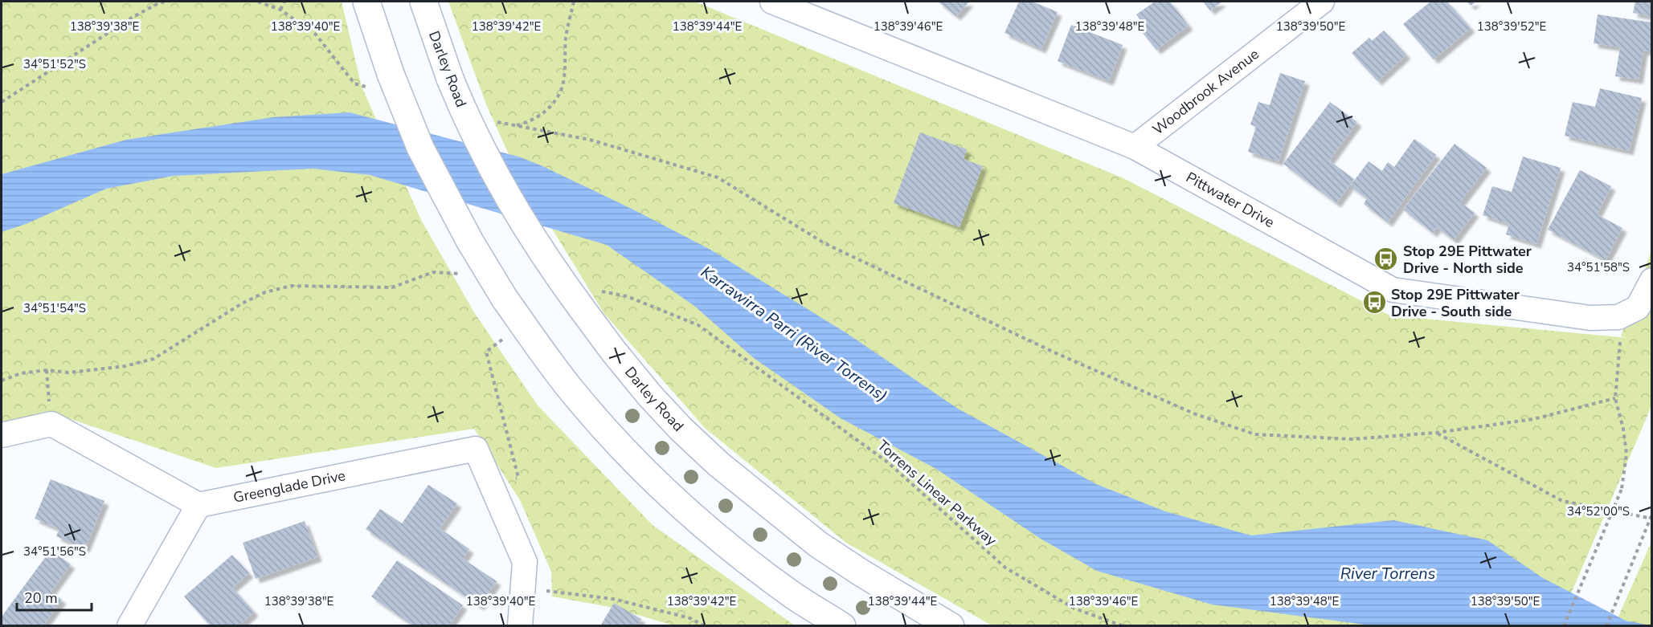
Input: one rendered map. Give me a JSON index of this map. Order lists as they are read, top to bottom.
{
  "streets": {
    "main road": ["Darley Road"],
    "street": ["Woodbrook Avenue", "Pittwater Drive", "Greenglade Drive"],
    "path": ["Torrens Linear Parkway"]
  },
  "crossings": [
    ["Woodbrook Avenue", "Pittwater Drive"]
  ],
  "water": ["Karrawirra Parri (River Torrens)", "River Torrens"],
  "places": {
    "bus stop": ["Stop 29E Pittwater Drive - North side", "Stop 29E Pittwater Drive - South side"]
  },
  "scale_bar": "20 m",
  "coordinates": [
    "138°39'38\"E",
    "138°39'40\"E",
    "138°39'42\"E",
    "138°39'44\"E",
    "138°39'46\"E",
    "138°39'48\"E",
    "138°39'50\"E",
    "138°39'52\"E",
    "34°51'52\"S",
    "34°51'58\"S",
    "34°51'54\"S",
    "34°52'00\"S",
    "34°51'56\"S"
  ]
}
